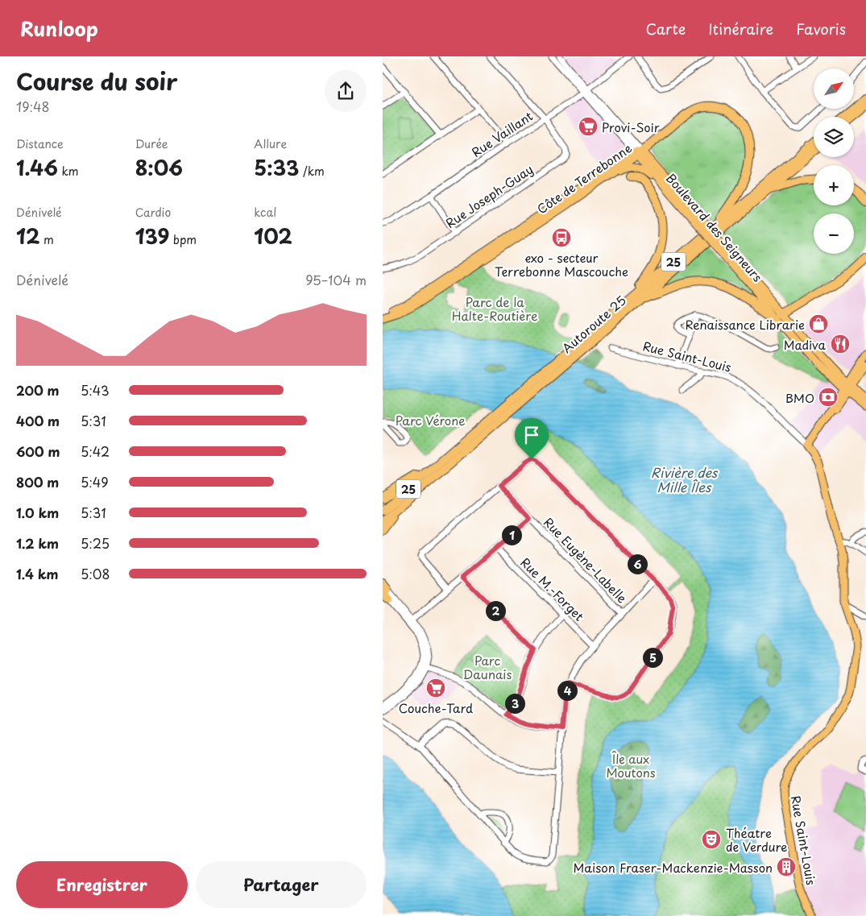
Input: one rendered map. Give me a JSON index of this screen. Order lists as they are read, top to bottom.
{
  "streets": {
    "highway": ["25", "Autoroute 25"],
    "main road": ["Côte de Terrebonne", "Boulevard des Seigneurs", "Rue Saint-Louis"],
    "street": [
      "Rue Vaillant",
      "Rue Joseph-Guay",
      "Rue Eugène-Labelle",
      "Rue M.-Forget"
    ]
  },
  "crossings": [
    ["Rue Vaillant", "Rue Joseph-Guay"],
    ["Rue Vaillant", "Boulevard des Seigneurs"],
    ["Côte de Terrebonne", "Boulevard des Seigneurs"]
  ],
  "water": ["Rivière des Mille Îles"],
  "parks": [
    "Parc de la Halte-Routière",
    "Parc Vérone",
    "Parc Daunais",
    "Île aux Moutons"
  ],
  "places": {
    "supermarket": ["Provi-Soir", "Couche-Tard"],
    "bus stop": ["exo - secteur Terrebonne Mascouche"],
    "shop": ["Renaissance Librarie"],
    "restaurant": ["Madiva"],
    "bank": ["BMO"],
    "theatre": ["Théatre de Verdure"],
    "building": ["Maison Fraser-Mackenzie-Masson"]
  },
  "north": "top right",
  "page": {
    "header": "Runloop",
    "nav": ["Carte", "Itinéraire", "Favoris"],
    "heading": ["Course du soir", "19:48"],
    "map_buttons": ["+", "−"],
    "stats": [
      ["Distance", "1.46 km"],
      ["Durée", "8:06"],
      ["Allure", "5:33 /km"],
      ["Dénivelé", "12 m"],
      ["Cardio", "139 bpm"],
      ["kcal", "102"]
    ],
    "chart": ["Dénivelé", "95–104 m"],
    "list": [
      {
        "name": "200 m",
        "note": "5:43"
      },
      {
        "name": "400 m",
        "note": "5:31"
      },
      {
        "name": "600 m",
        "note": "5:42"
      },
      {
        "name": "800 m",
        "note": "5:49"
      },
      {
        "name": "1.0 km",
        "note": "5:31"
      },
      {
        "name": "1.2 km",
        "note": "5:25"
      },
      {
        "name": "1.4 km",
        "note": "5:08"
      }
    ],
    "pins": [
      "1",
      "6",
      "2",
      "5",
      "4",
      "3"
    ],
    "buttons": ["Enregistrer", "Partager"]
  }
}
